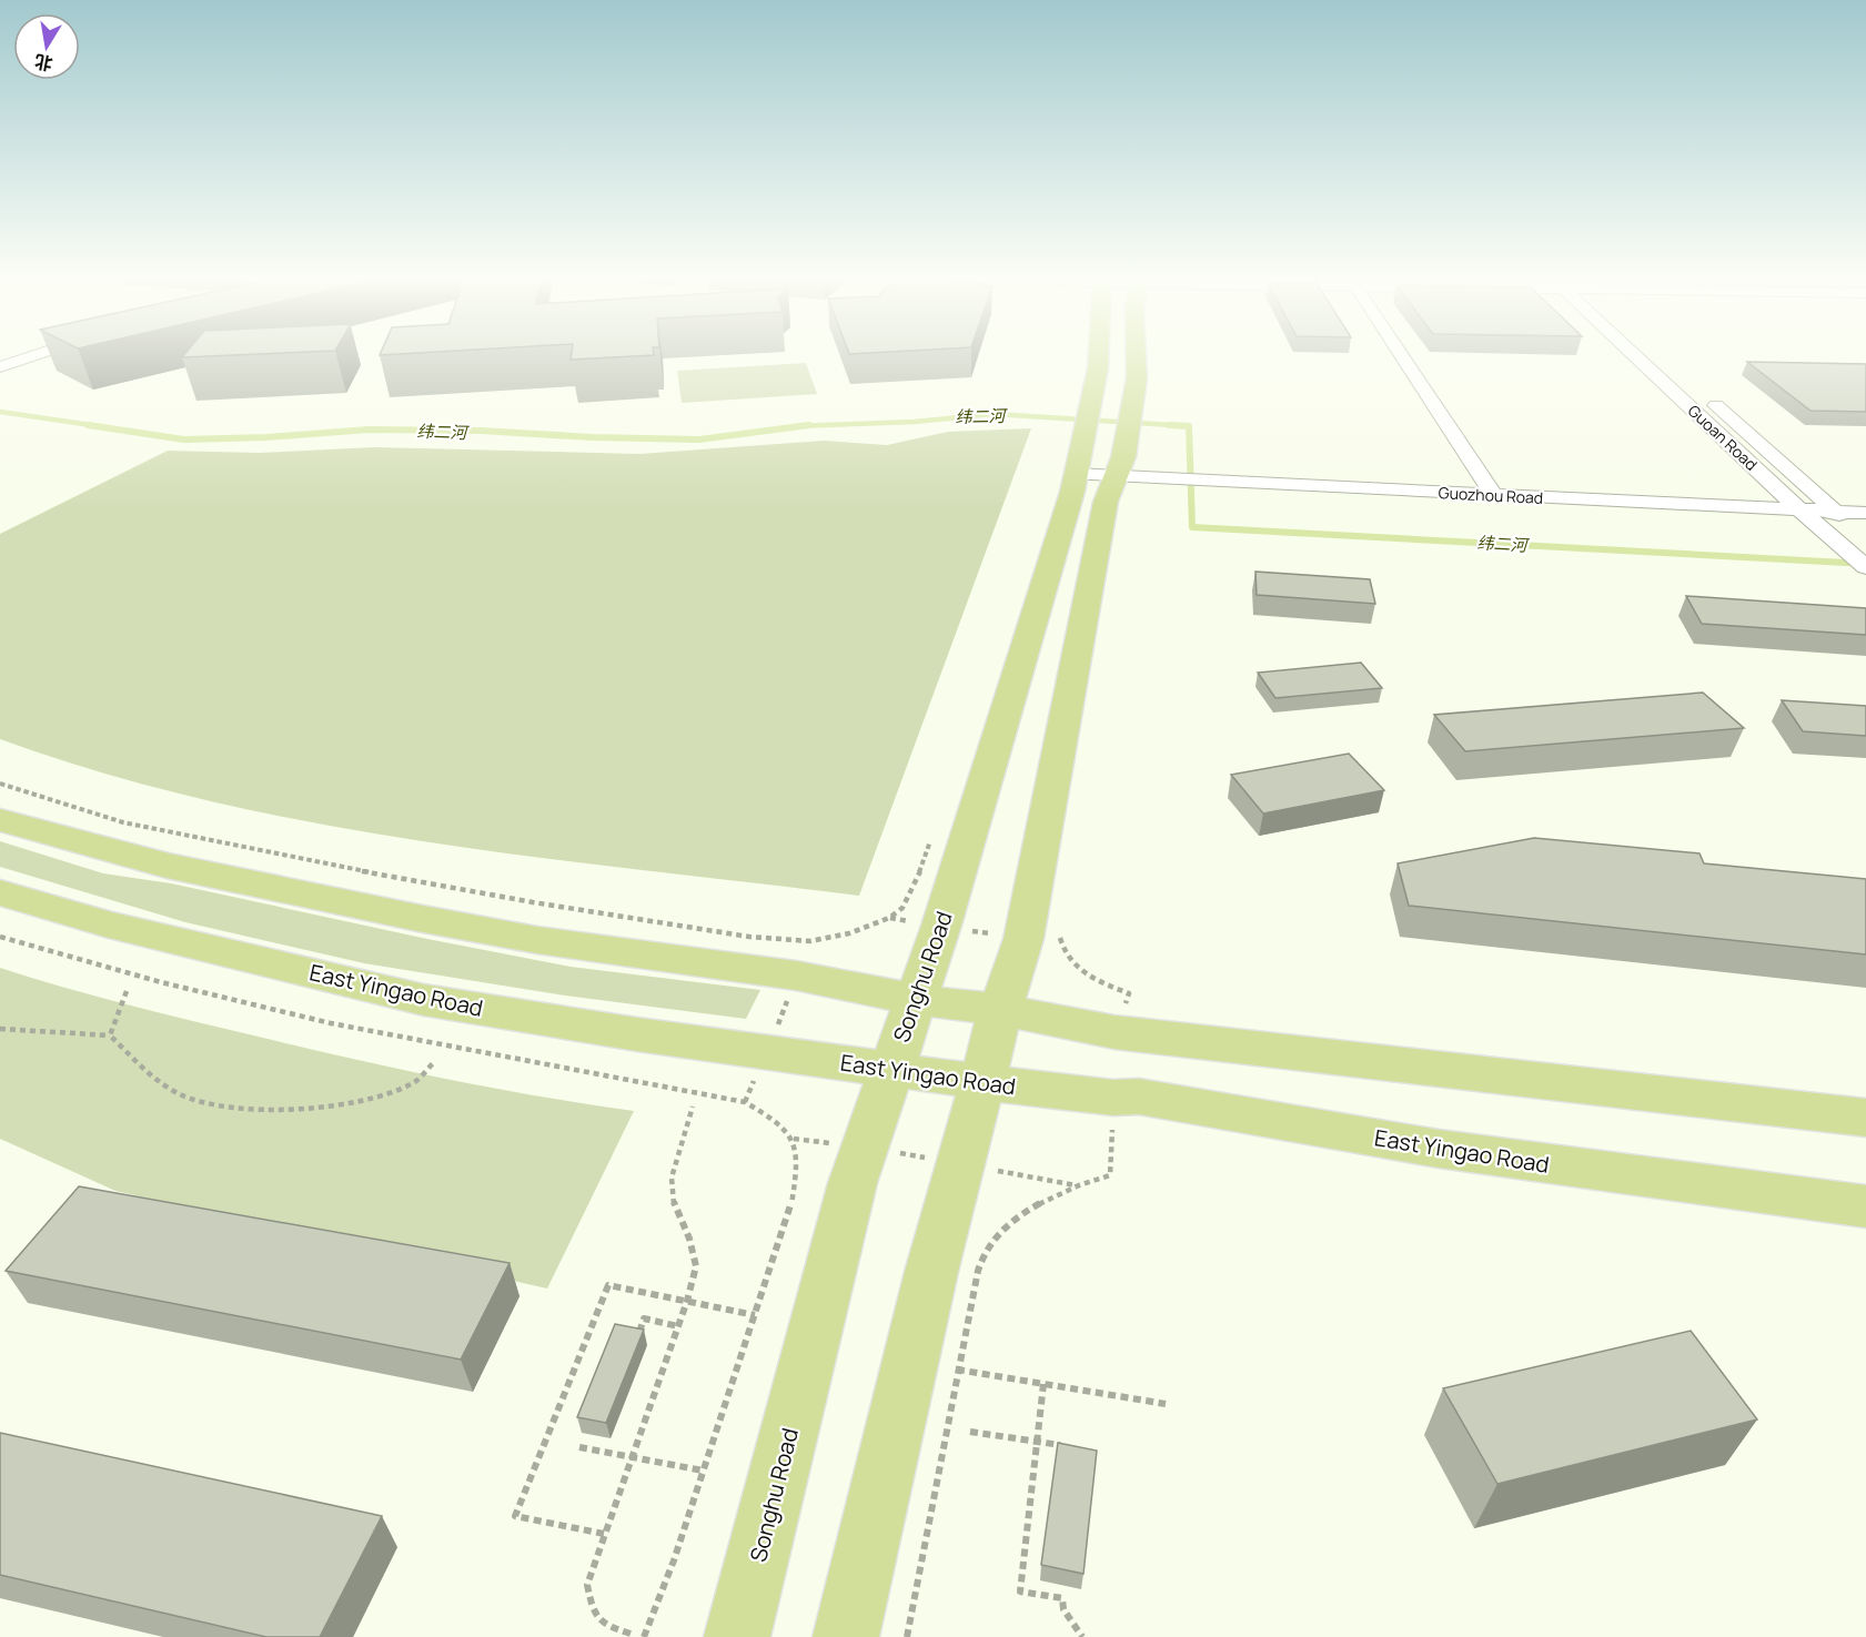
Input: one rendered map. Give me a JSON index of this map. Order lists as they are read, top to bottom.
{
  "streets": {
    "main road": ["Songhu Road", "East Yingao Road"],
    "street": ["Guoan Road", "Guozhou Road"]
  },
  "crossings": [
    ["Guoan Road", "Guozhou Road"],
    ["Songhu Road", "East Yingao Road"]
  ],
  "water": ["纬二河"],
  "north": "bottom"
}
